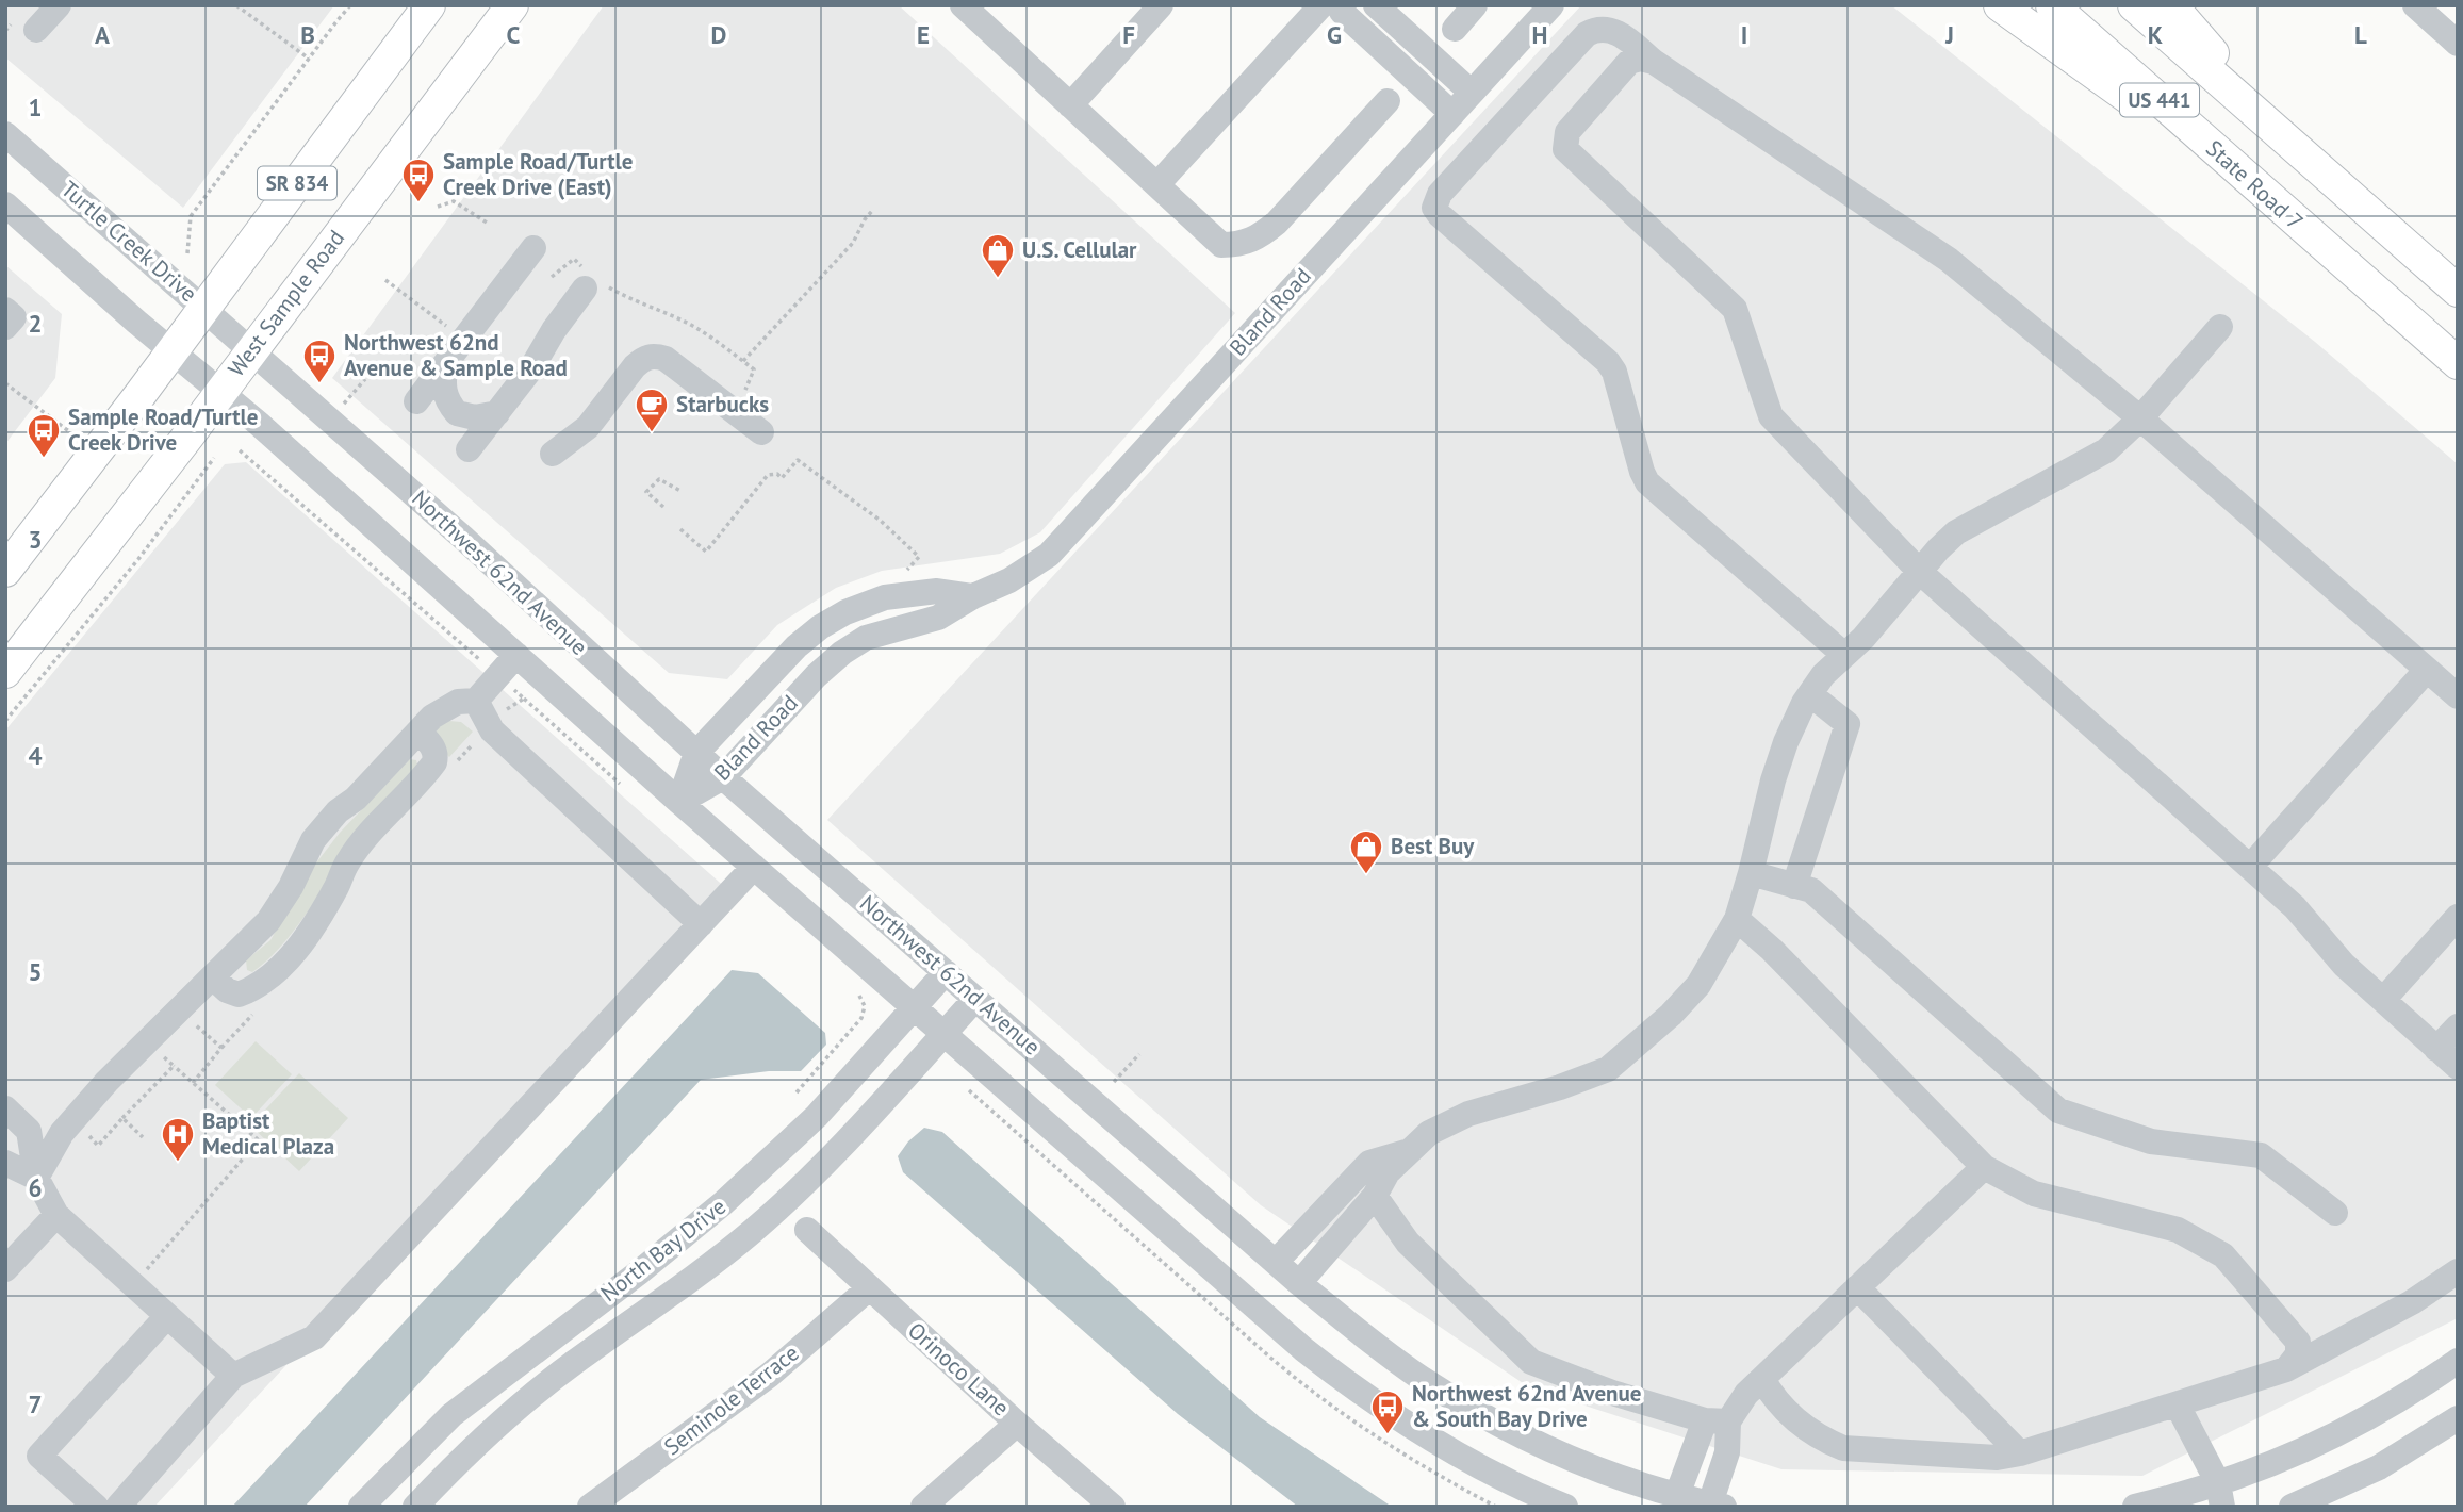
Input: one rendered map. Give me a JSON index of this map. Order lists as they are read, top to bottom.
{
  "streets": {
    "main road": [
      "US 441",
      "SR 834",
      "State Road 7",
      "West Sample Road"
    ],
    "street": [
      "Turtle Creek Drive",
      "Bland Road",
      "Northwest 62nd Avenue",
      "North Bay Drive",
      "Orinoco Lane",
      "Seminole Terrace"
    ]
  },
  "crossings": [
    ["SR 834", "Turtle Creek Drive"],
    ["SR 834", "Northwest 62nd Avenue"],
    ["Turtle Creek Drive", "West Sample Road"],
    ["Turtle Creek Drive", "Northwest 62nd Avenue"],
    ["West Sample Road", "Northwest 62nd Avenue"],
    ["Bland Road", "Northwest 62nd Avenue"],
    ["Northwest 62nd Avenue", "North Bay Drive"],
    ["Orinoco Lane", "Seminole Terrace"]
  ],
  "places": {
    "bus stop": [
      "Sample Road/Turtle Creek Drive (East)",
      "Northwest 62nd Avenue & Sample Road",
      "Sample Road/Turtle Creek Drive",
      "Northwest 62nd Avenue & South Bay Drive"
    ],
    "shop": ["U.S. Cellular", "Best Buy"],
    "cafe": ["Starbucks"],
    "hospital": ["Baptist Medical Plaza"]
  },
  "grid": {
    "columns": [
      "A",
      "B",
      "C",
      "D",
      "E",
      "F",
      "G",
      "H",
      "I",
      "J",
      "K",
      "L"
    ],
    "rows": [
      "1",
      "2",
      "3",
      "4",
      "5",
      "6",
      "7"
    ]
  }
}
